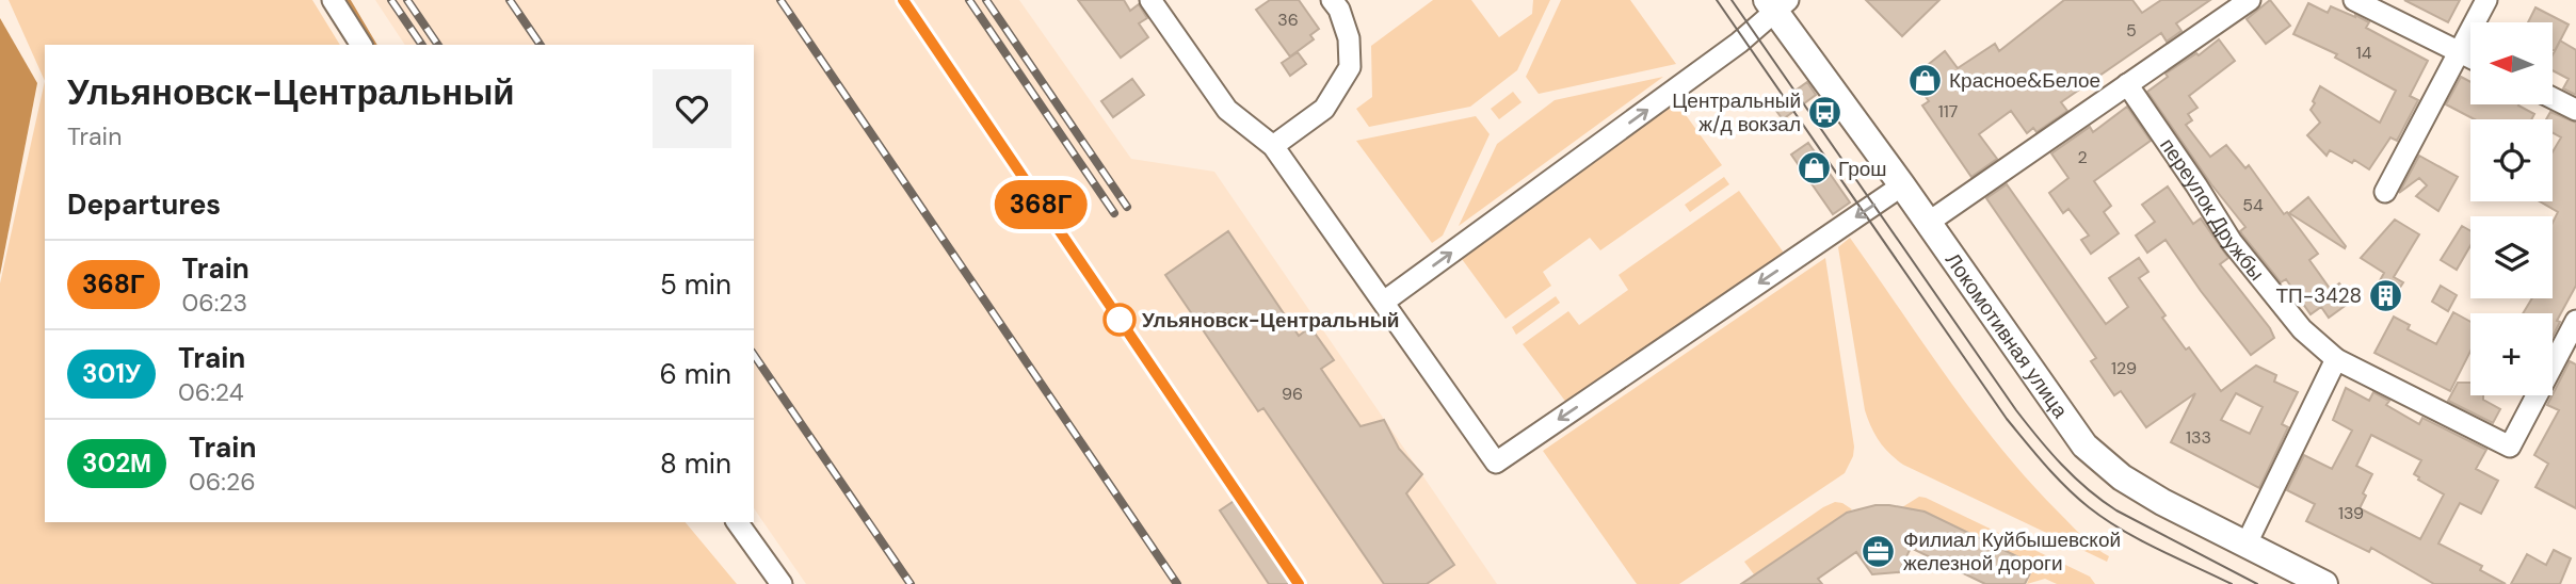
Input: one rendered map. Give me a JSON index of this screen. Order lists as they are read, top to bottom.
{
  "streets": {
    "main road": ["Локомотивная улица"],
    "street": ["переулок Дружбы"]
  },
  "places": {
    "shop": ["Красное&Белое", "Грош"],
    "bus stop": ["Центральный ж/д вокзал"],
    "building": ["ТП-3428"],
    "other": ["Ульяновск-Центральный"],
    "office": ["Филиал Куйбышевской железной дороги"]
  },
  "house_numbers": [
    "36",
    "5",
    "14",
    "117",
    "2",
    "54",
    "129",
    "96",
    "133",
    "139"
  ],
  "north": "left",
  "page": {
    "on_map": "368Г",
    "map_buttons": "+",
    "heading": [
      ["Ульяновск-Центральный", "Train"],
      "Departures"
    ],
    "list": [
      {
        "mark": "368Г",
        "name": "Train",
        "note": "06:23",
        "value": "5 min"
      },
      {
        "mark": "301У",
        "name": "Train",
        "note": "06:24",
        "value": "6 min"
      },
      {
        "mark": "302М",
        "name": "Train",
        "note": "06:26",
        "value": "8 min"
      }
    ]
  }
}
